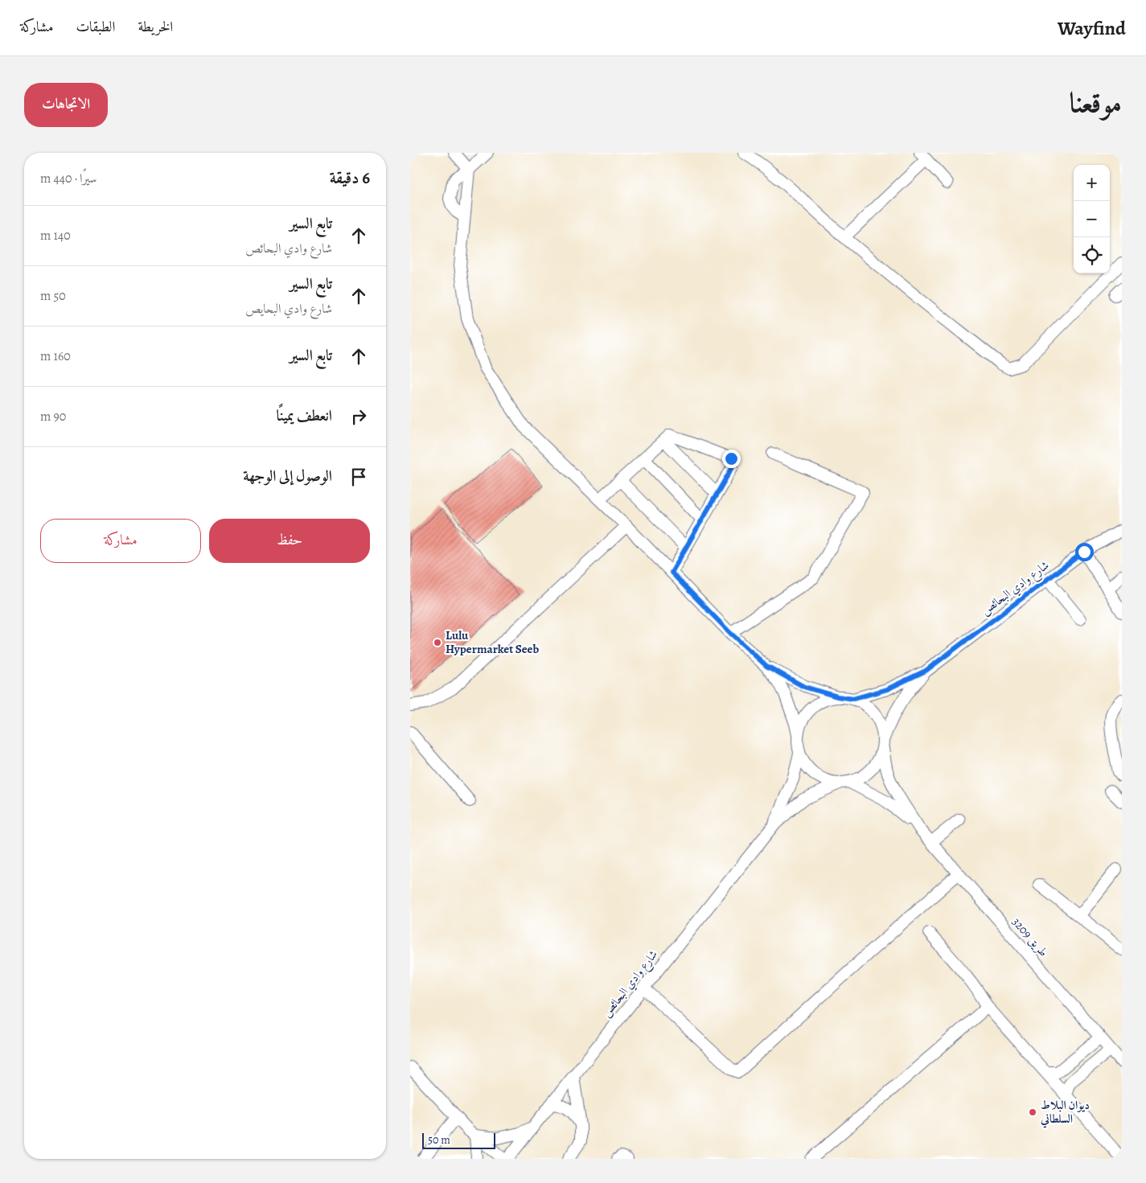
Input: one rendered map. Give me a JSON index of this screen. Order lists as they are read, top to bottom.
{
  "streets": {
    "street": ["شارع وادي البحائص", "طريق 3209"]
  },
  "places": ["Lulu Hypermarket Seeb", "ديوان البلاط السلطاني"],
  "scale_bar": "50 m",
  "page": {
    "header": "Wayfind",
    "nav": ["الخريطة", "الطبقات", "مشاركة"],
    "title": "موقعنا",
    "buttons": [
      "الاتجاهات",
      ["حفظ", "مشاركة"]
    ],
    "heading": ["6 دقيقة", "سيرًا · 440 m"],
    "map_buttons": ["+", "−"],
    "list": [
      ["تابع السير", "شارع وادي البحائص", "140 m"],
      ["تابع السير", "شارع وادي البحايص", "50 m"],
      ["تابع السير", "160 m"],
      ["انعطف يمينًا", "90 m"],
      "الوصول إلى الوجهة"
    ],
    "scale": "50 m"
  }
}
